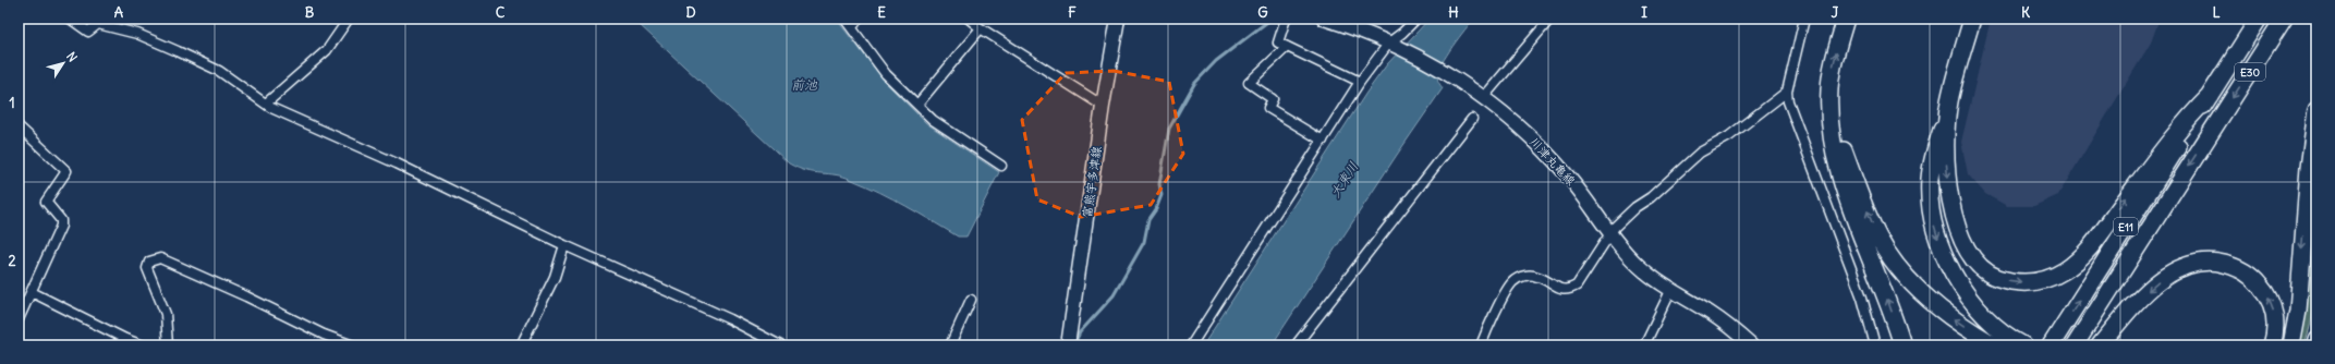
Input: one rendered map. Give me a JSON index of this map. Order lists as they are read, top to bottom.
{
  "streets": {
    "highway": ["E30", "E11"],
    "main road": ["川津丸亀線", "富熊宇多津線"]
  },
  "crossings": [
    ["E30", "E11"]
  ],
  "water": ["前池", "大束川"],
  "north": "top right",
  "grid": {
    "columns": [
      "A",
      "B",
      "C",
      "D",
      "E",
      "F",
      "G",
      "H",
      "I",
      "J",
      "K",
      "L"
    ],
    "rows": ["1", "2"]
  }
}
